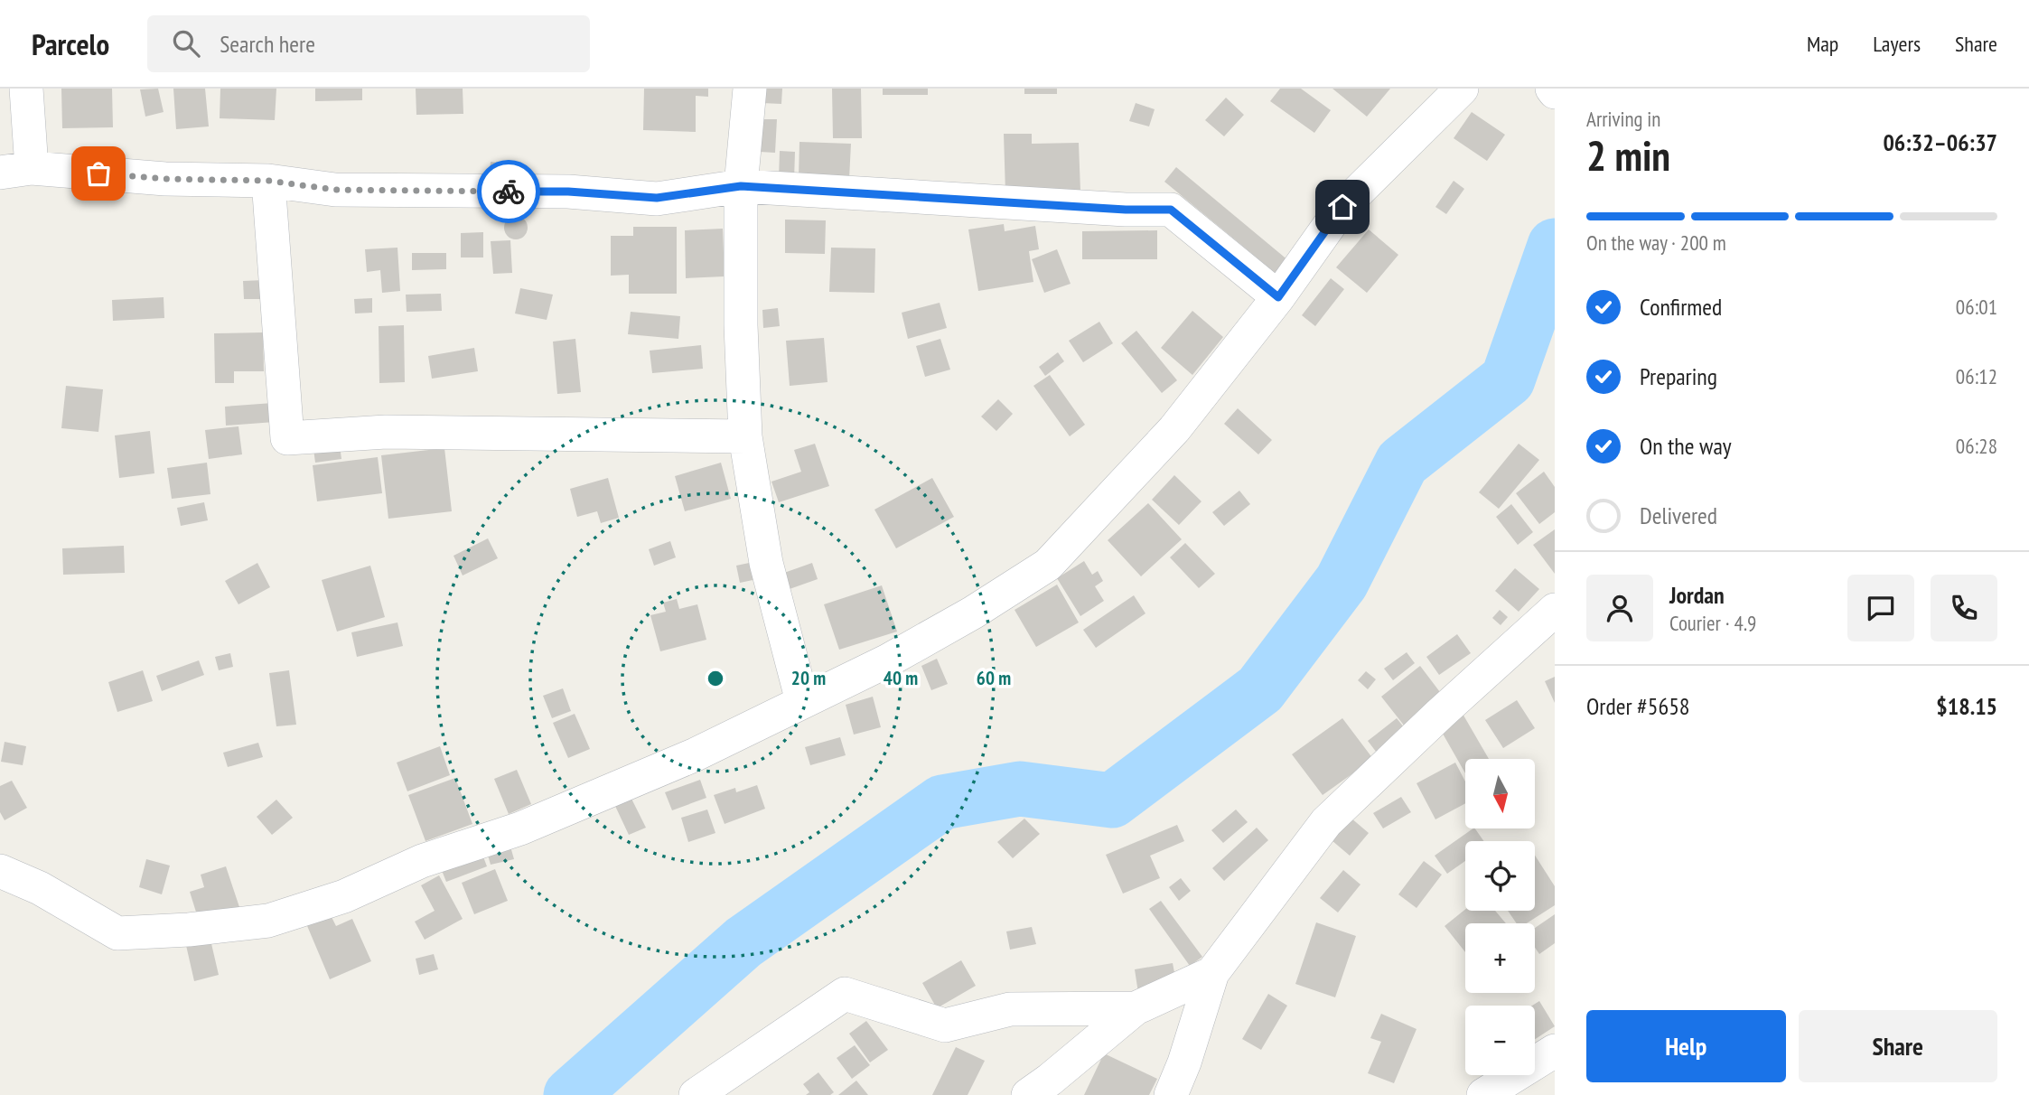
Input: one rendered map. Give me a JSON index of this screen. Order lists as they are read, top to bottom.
{
  "north": "bottom",
  "page": {
    "header": "Parcelo",
    "search": "Search here",
    "nav": ["Map", "Layers", "Share"],
    "heading": ["2 min", "Arriving in", "06:32–06:37"],
    "panel": [
      "Jordan",
      "Courier · 4.9",
      "Order #5658",
      "$18.15"
    ],
    "bar": "On the way · 200 m",
    "list": [
      ["Confirmed", "06:01"],
      ["Preparing", "06:12"],
      ["On the way", "06:28"],
      "Delivered"
    ],
    "map_buttons": ["+", "−"],
    "buttons": ["Help", "Share"]
  },
  "rings": ["20 m", "40 m", "60 m"]
}
